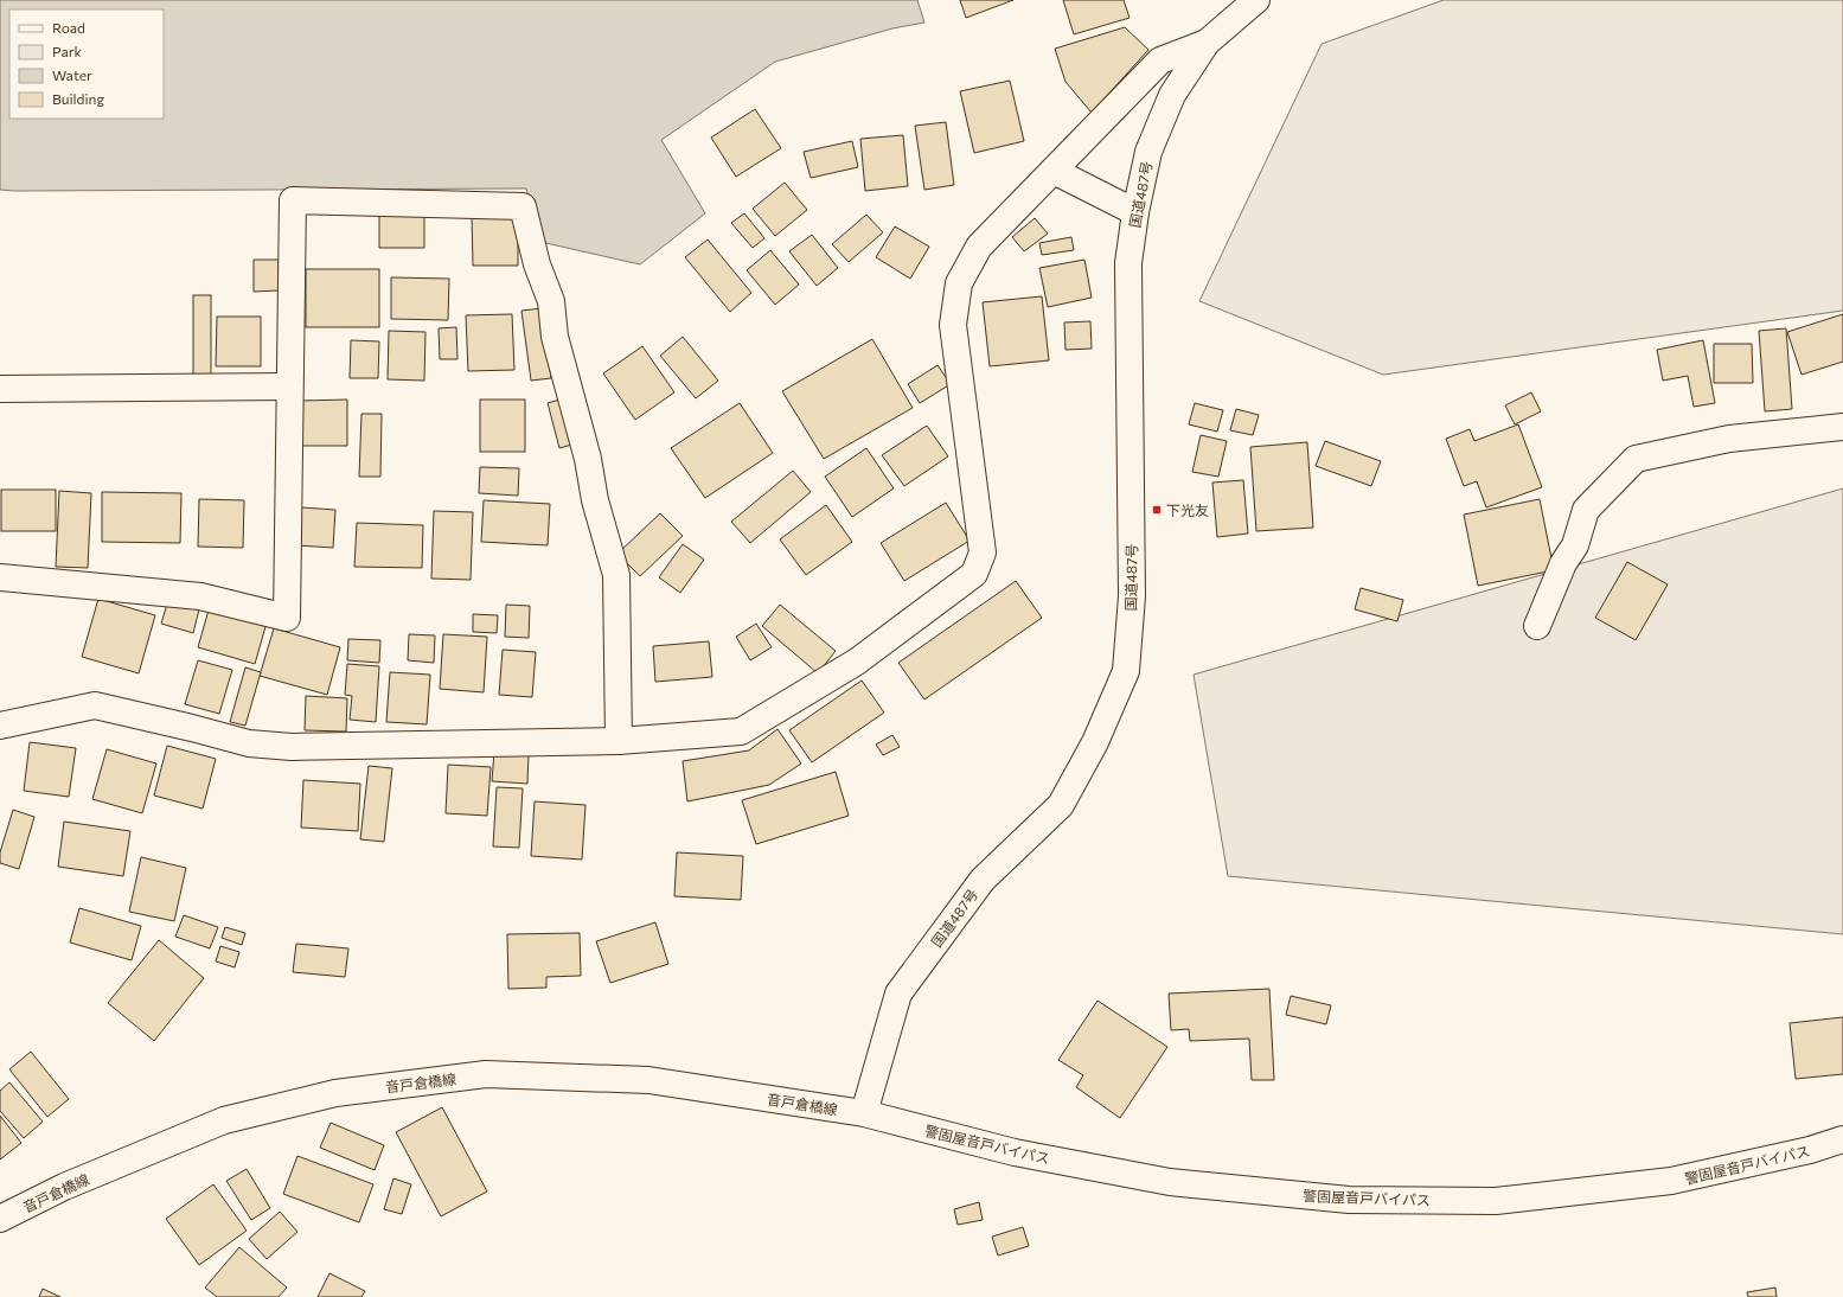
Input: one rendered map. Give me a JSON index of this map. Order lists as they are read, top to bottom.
{
  "streets": {
    "main road": ["国道487号", "音戸倉橋線", "警固屋音戸バイパス"]
  },
  "crossings": [
    ["国道487号", "音戸倉橋線"],
    ["国道487号", "警固屋音戸バイパス"],
    ["音戸倉橋線", "警固屋音戸バイパス"]
  ],
  "places": {
    "transit": ["下光友"]
  },
  "legend": [
    "Road",
    "Park",
    "Water",
    "Building"
  ]
}
